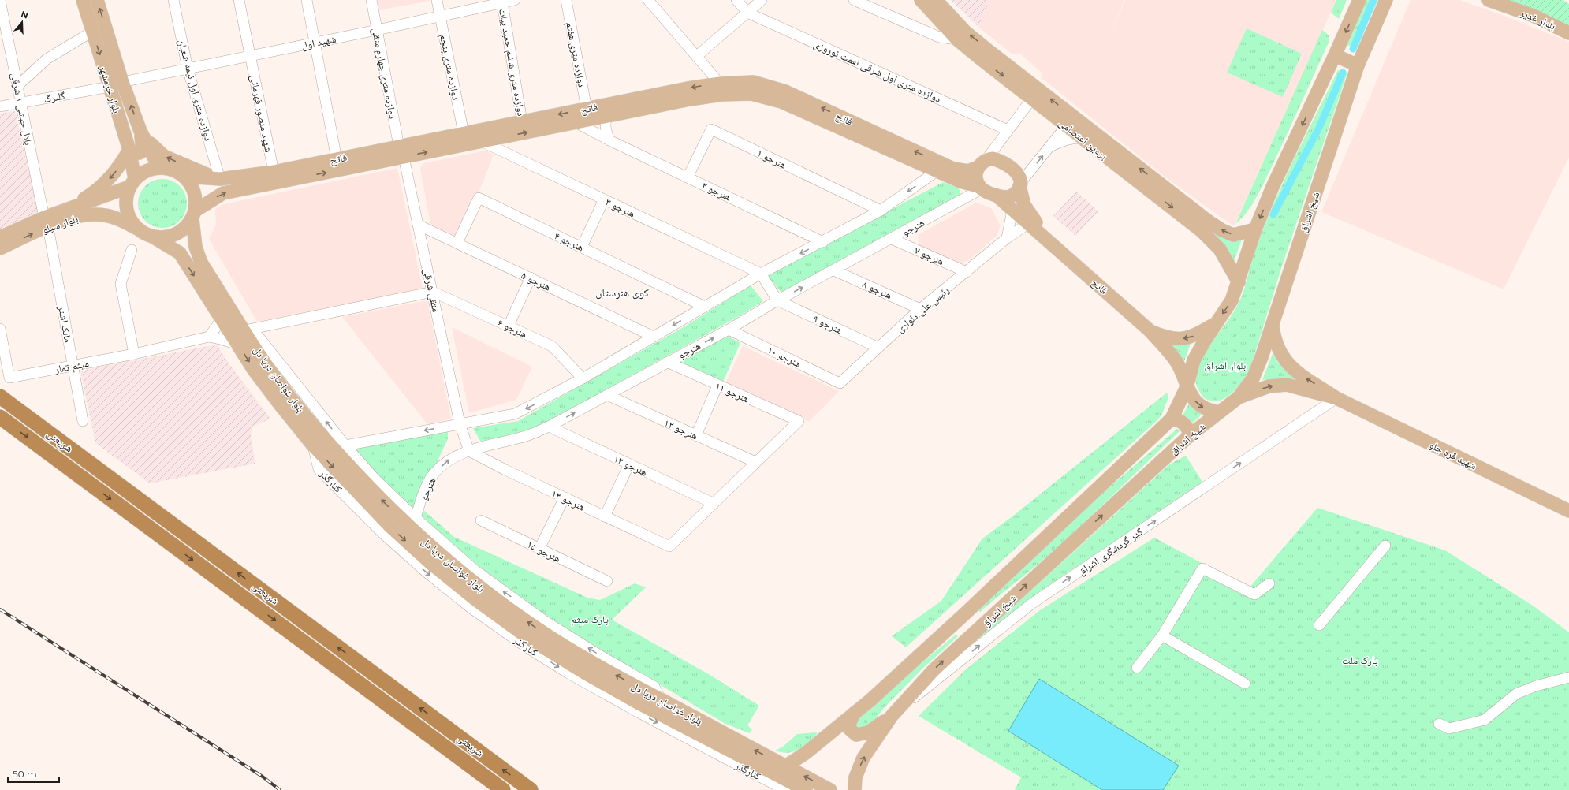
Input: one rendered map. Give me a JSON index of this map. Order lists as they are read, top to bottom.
{
  "streets": {
    "highway": ["شریعتی"],
    "main road": [
      "بلوار غدیر",
      "بلوار خرمشهر",
      "فاتح",
      "پروین اعتصامی",
      "شیخ اشراق",
      "بلوار سیلو",
      "بلوار غواصان دریا دل",
      "شهید قره جلو"
    ],
    "street": [
      "شهید اول",
      "دوازده متری هفتم",
      "دوازده متری ششم حمید بیات",
      "دوازده متری پنجم",
      "دوازده متری اول شرقی نعمت نوروزی",
      "دوازده متری چهارم متقی",
      "دوازده متری اول نیمه شعبان",
      "گلبرگ",
      "بلال حبشی ۱ شرقی",
      "شهید منصور قهرمانی",
      "هنرجو ۱",
      "هنرجو ۲",
      "هنرجو ۳",
      "هنرجو",
      "هنرجو ۴",
      "هنرجو ۷",
      "هنرجو ۵",
      "هنرجو ۸",
      "متقی شرقی",
      "رئیس علی دلواری",
      "مالک اشتر",
      "هنرجو ۹",
      "هنرجو ۶",
      "هنرجو ۱۰",
      "میثم تمار",
      "هنرجو ۱۱",
      "هنرجو ۱۲",
      "هنرجو ۱۳",
      "کنارگذر",
      "هنرجو ۱۴",
      "هنرجو ۱۵",
      "گدر گردشگری اشراق"
    ]
  },
  "crossings": [
    ["شهید اول", "دوازده متری ششم حمید بیات"],
    ["شهید اول", "دوازده متری پنجم"],
    ["شهید اول", "دوازده متری چهارم متقی"],
    ["شهید اول", "بلوار خرمشهر"],
    ["شهید اول", "دوازده متری اول نیمه شعبان"],
    ["شهید اول", "شهید منصور قهرمانی"],
    ["دوازده متری هفتم", "فاتح"],
    ["دوازده متری ششم حمید بیات", "فاتح"],
    ["دوازده متری پنجم", "فاتح"],
    ["دوازده متری چهارم متقی", "فاتح"],
    ["دوازده متری چهارم متقی", "متقی شرقی"],
    ["بلوار خرمشهر", "گلبرگ"],
    ["بلوار خرمشهر", "فاتح"],
    ["بلوار خرمشهر", "بلوار سیلو"],
    ["بلوار خرمشهر", "بلوار غواصان دریا دل"],
    ["دوازده متری اول نیمه شعبان", "فاتح"],
    ["گلبرگ", "بلال حبشی ۱ شرقی"],
    ["فاتح", "شهید منصور قهرمانی"],
    ["فاتح", "هنرجو ۲"],
    ["فاتح", "هنرجو ۳"],
    ["فاتح", "بلوار سیلو"],
    ["فاتح", "هنرجو"],
    ["فاتح", "متقی شرقی"],
    ["فاتح", "بلوار غواصان دریا دل"],
    ["بلال حبشی ۱ شرقی", "بلوار سیلو"],
    ["بلال حبشی ۱ شرقی", "مالک اشتر"],
    ["پروین اعتصامی", "شیخ اشراق"],
    ["هنرجو ۱", "هنرجو ۲"],
    ["شیخ اشراق", "بلوار غواصان دریا دل"],
    ["شیخ اشراق", "گدر گردشگری اشراق"],
    ["بلوار سیلو", "مالک اشتر"],
    ["بلوار سیلو", "بلوار غواصان دریا دل"],
    ["هنرجو", "هنرجو ۷"],
    ["هنرجو", "هنرجو ۸"],
    ["هنرجو", "متقی شرقی"],
    ["هنرجو", "هنرجو ۹"],
    ["هنرجو", "هنرجو ۱۰"],
    ["هنرجو", "هنرجو ۱۱"],
    ["هنرجو", "هنرجو ۱۲"],
    ["هنرجو", "هنرجو ۱۳"],
    ["هنرجو", "هنرجو ۱۴"],
    ["هنرجو ۴", "هنرجو ۵"],
    ["هنرجو ۷", "رئیس علی دلواری"],
    ["هنرجو ۵", "متقی شرقی"],
    ["هنرجو ۸", "رئیس علی دلواری"],
    ["متقی شرقی", "هنرجو ۶"],
    ["متقی شرقی", "هنرجو ۱۴"],
    ["رئیس علی دلواری", "هنرجو ۹"],
    ["رئیس علی دلواری", "هنرجو ۱۰"],
    ["مالک اشتر", "میثم تمار"],
    ["بلوار غواصان دریا دل", "کنارگذر"],
    ["هنرجو ۱۱", "هنرجو ۱۲"],
    ["شهید قره جلو", "گدر گردشگری اشراق"],
    ["هنرجو ۱۳", "هنرجو ۱۴"]
  ],
  "one_way": ["کنارگذر", "گدر گردشگری اشراق"],
  "districts": ["کوی هنرستان"],
  "parks": ["بلوار اشراق", "پارک میثم", "پارک ملت"],
  "scale_bar": "50 m",
  "north": "top"
}
